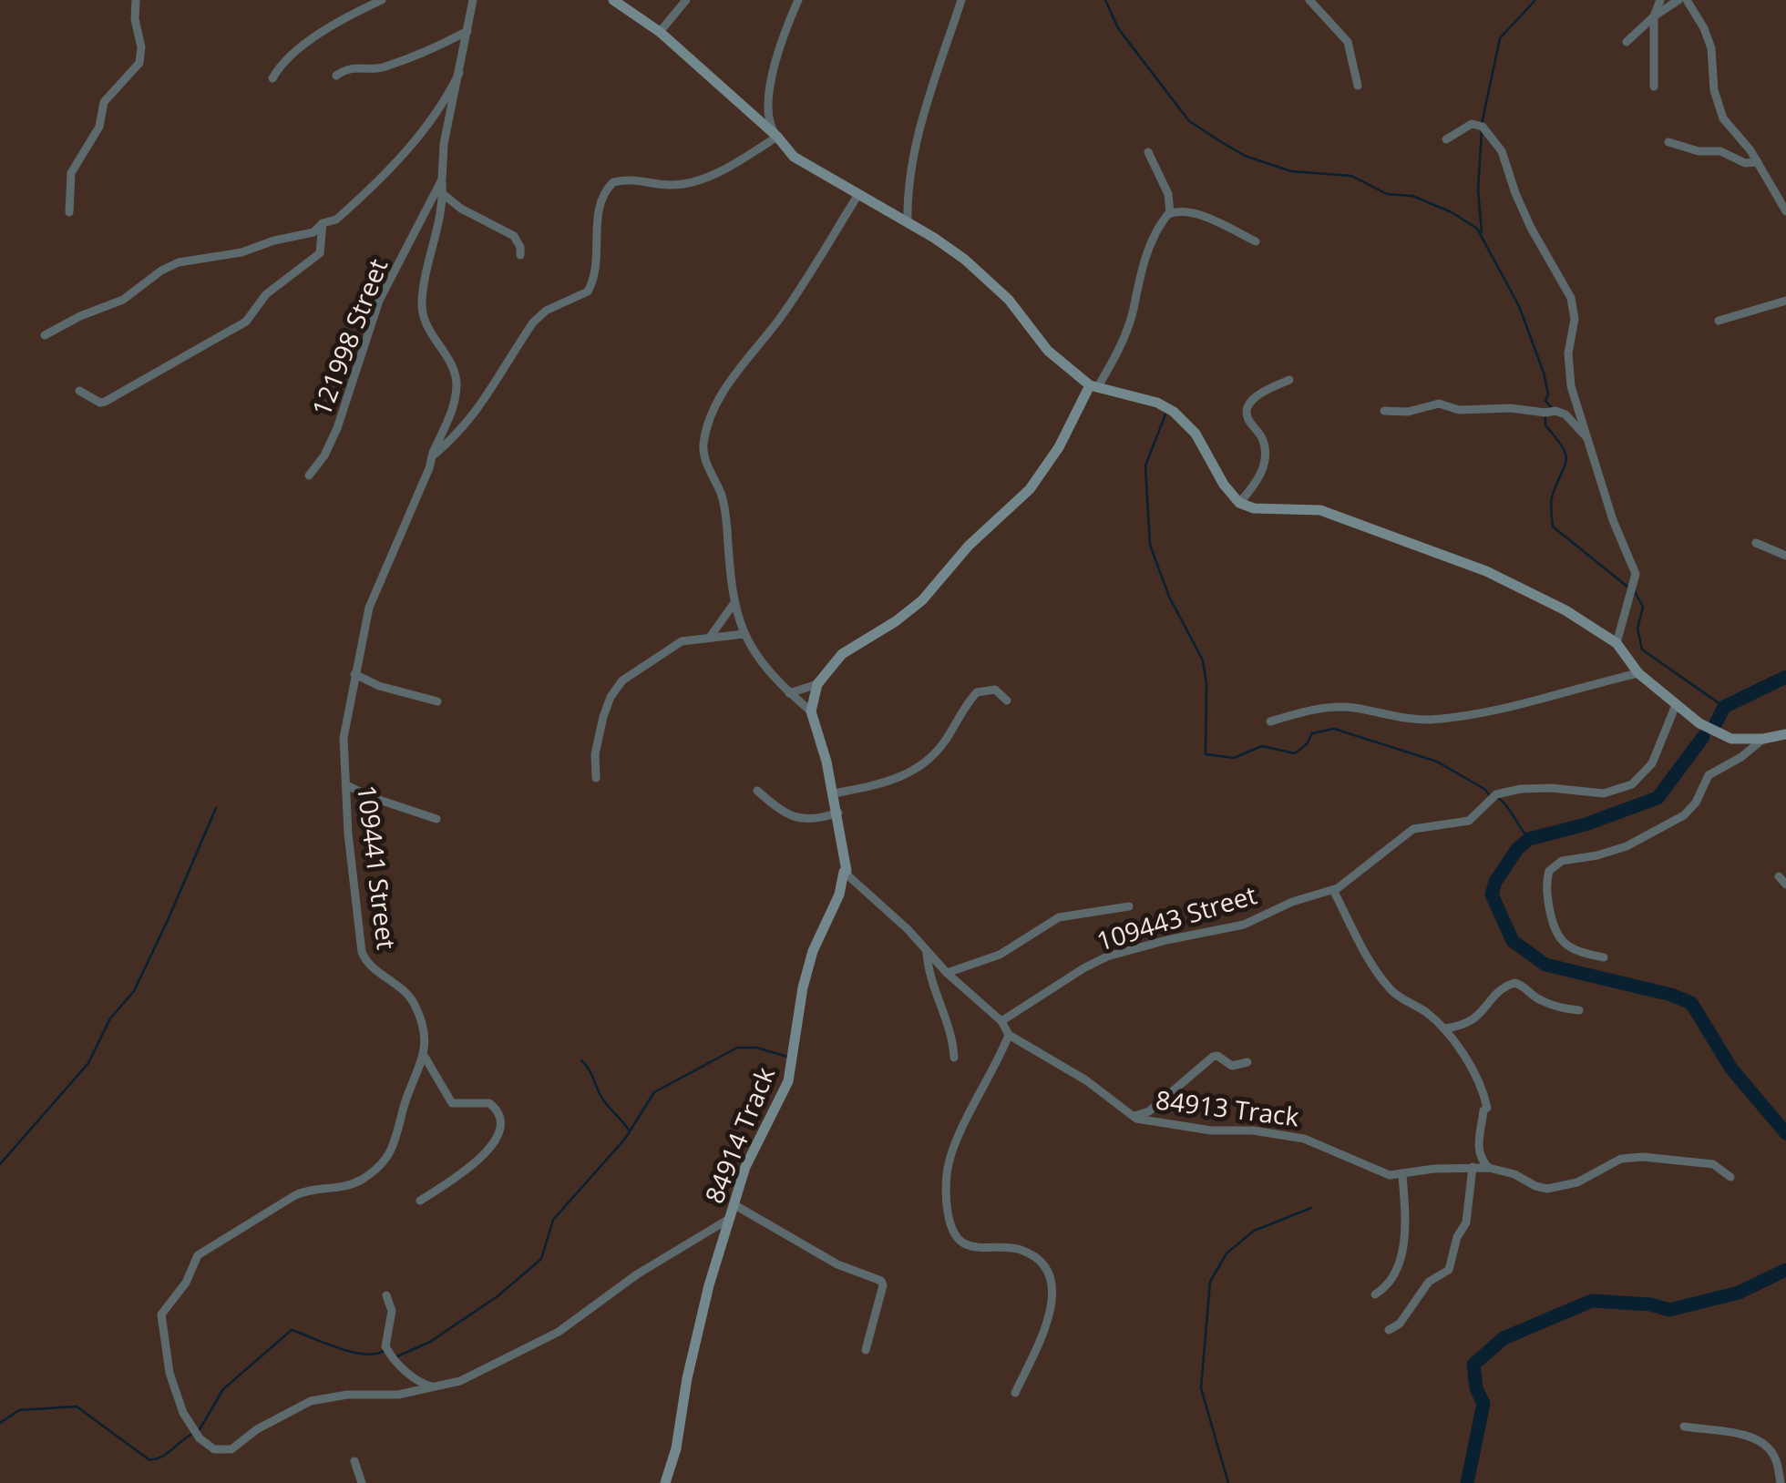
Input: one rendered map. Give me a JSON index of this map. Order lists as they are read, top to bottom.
{
  "streets": {
    "street": [
      "121998 Street",
      "109441 Street",
      "109443 Street",
      "84913 Track",
      "84914 Track"
    ]
  },
  "crossings": [
    ["109441 Street", "84914 Track"]
  ]
}
